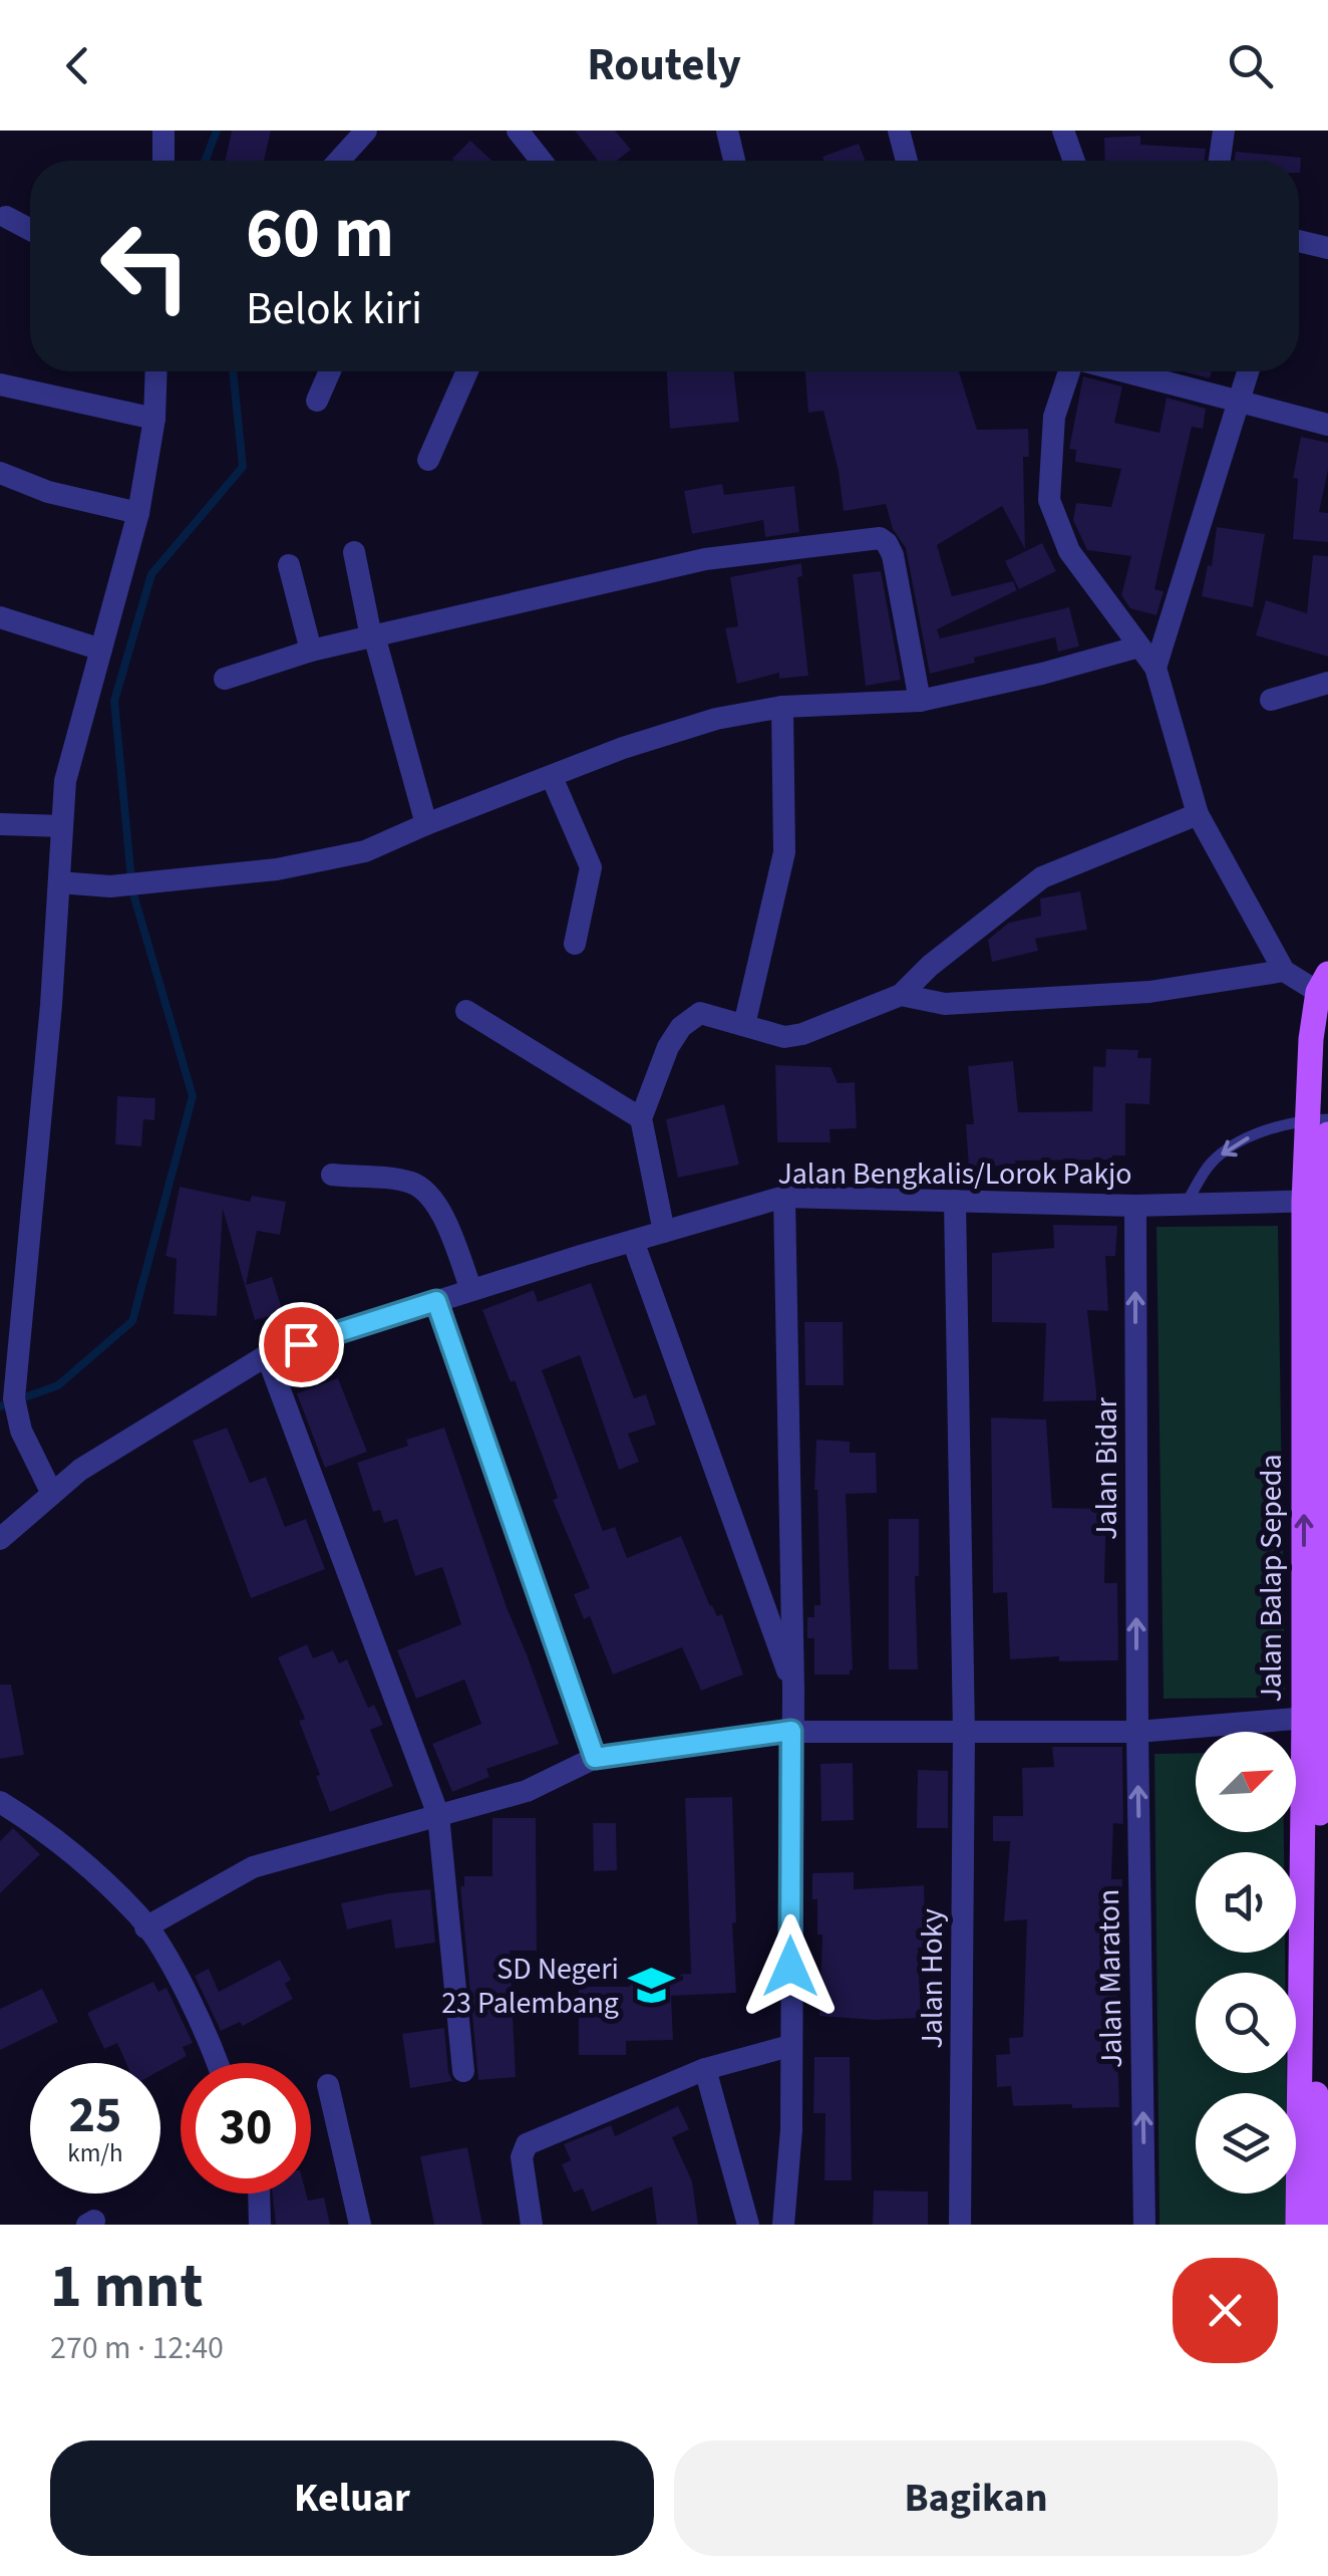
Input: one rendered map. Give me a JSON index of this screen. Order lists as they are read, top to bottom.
{
  "streets": {
    "main road": ["Jalan Balap Sepeda"],
    "street": [
      "Jalan Bengkalis/Lorok Pakjo",
      "Jalan Bidar",
      "Jalan Hoky",
      "Jalan Maraton"
    ]
  },
  "crossings": [
    ["Jalan Bengkalis/Lorok Pakjo", "Jalan Bidar"],
    ["Jalan Bengkalis/Lorok Pakjo", "Jalan Balap Sepeda"],
    ["Jalan Bengkalis/Lorok Pakjo", "Jalan Hoky"],
    ["Jalan Bidar", "Jalan Maraton"]
  ],
  "one_way": ["Jalan Bidar", "Jalan Maraton"],
  "places": {
    "school or university": ["SD Negeri 23 Palembang"]
  },
  "north": "top right",
  "page": {
    "header": "Routely",
    "turn": ["60 m", "Belok kiri"],
    "speed": "25 km/h",
    "limit": "30",
    "heading": ["1 mnt", "270 m · 12:40"],
    "buttons": ["Keluar", "Bagikan"]
  }
}
